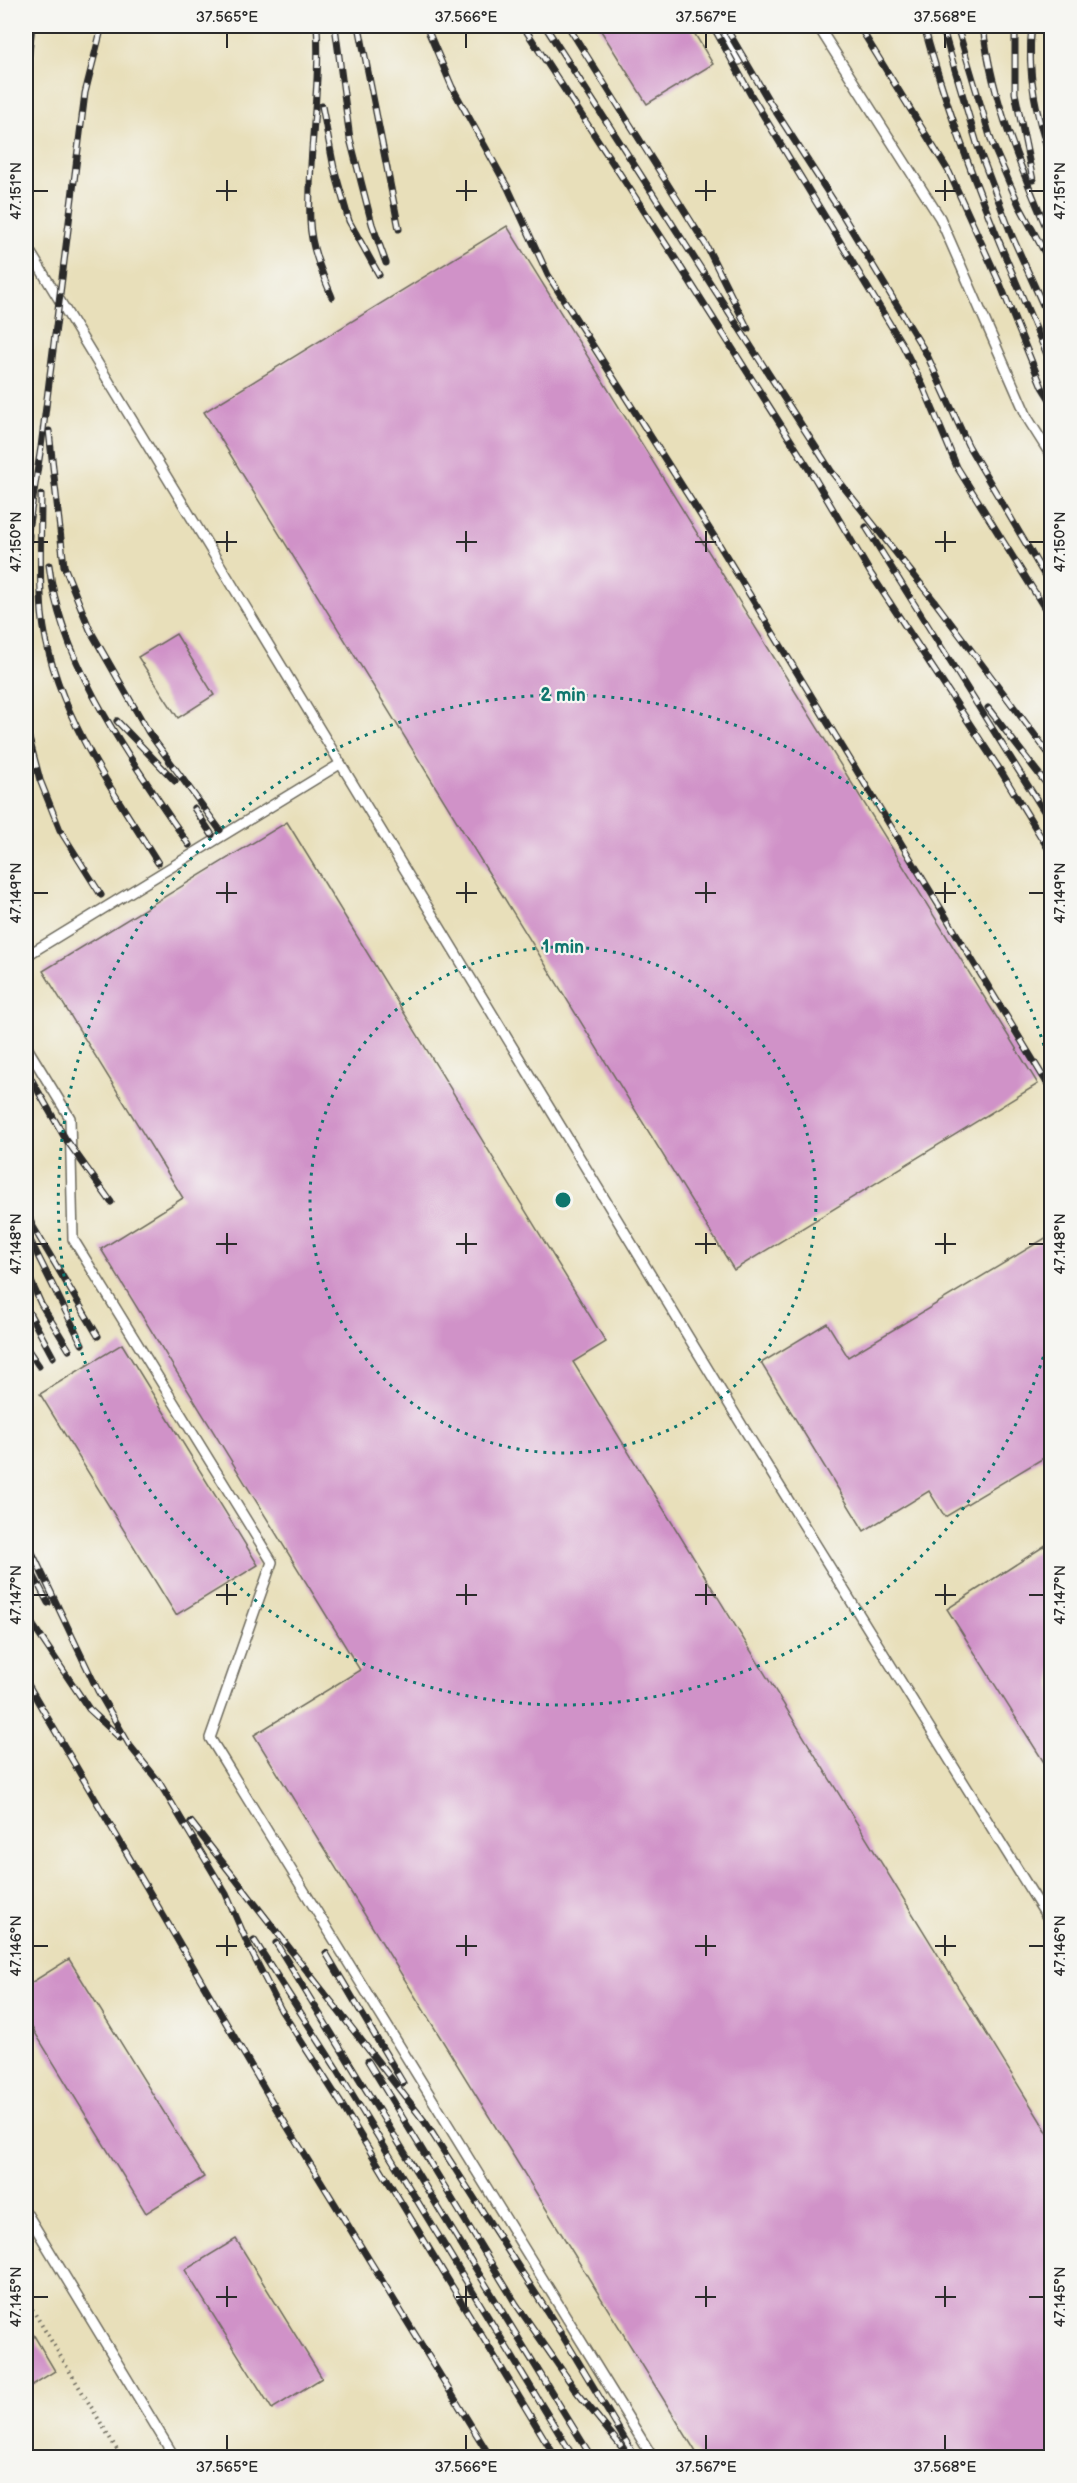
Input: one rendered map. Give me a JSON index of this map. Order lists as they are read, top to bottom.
{
  "coordinates": [
    "37.565°E",
    "37.566°E",
    "37.567°E",
    "37.568°E",
    "47.151°N",
    "47.150°N",
    "47.149°N",
    "47.148°N",
    "47.147°N",
    "47.146°N",
    "47.145°N"
  ],
  "rings": ["2 min", "1 min"]
}
